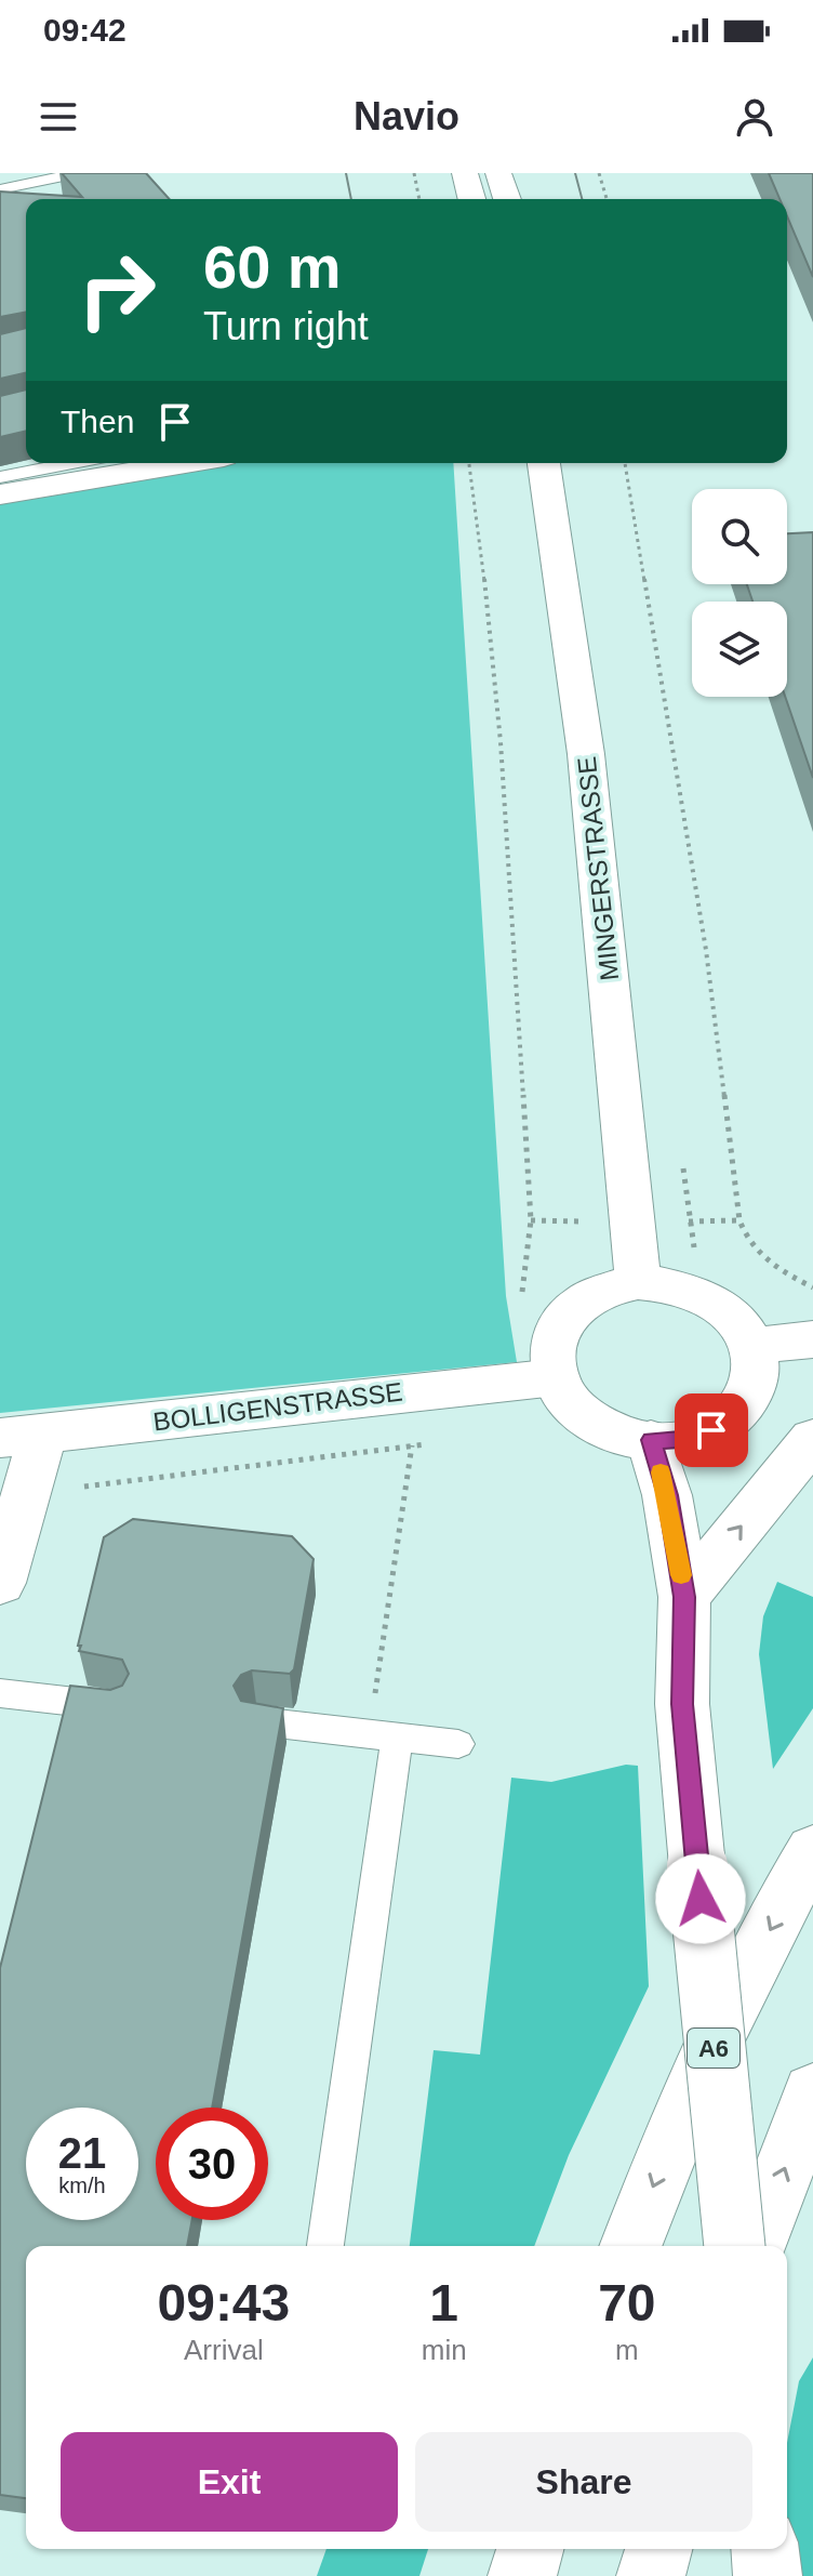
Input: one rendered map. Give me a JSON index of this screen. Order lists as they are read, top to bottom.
{
  "streets": {
    "main road": ["MINGERSTRASSE", "BOLLIGENSTRASSE", "A6"]
  },
  "crossings": [
    ["MINGERSTRASSE", "BOLLIGENSTRASSE"]
  ],
  "page": {
    "status": "09:42",
    "header": "Navio",
    "turn": ["60 m", "Turn right"],
    "then": "Then",
    "speed": "21 km/h",
    "limit": "30",
    "eta": [
      "09:43",
      "Arrival",
      "1",
      "min",
      "70",
      "m"
    ],
    "buttons": ["Exit", "Share"]
  }
}
